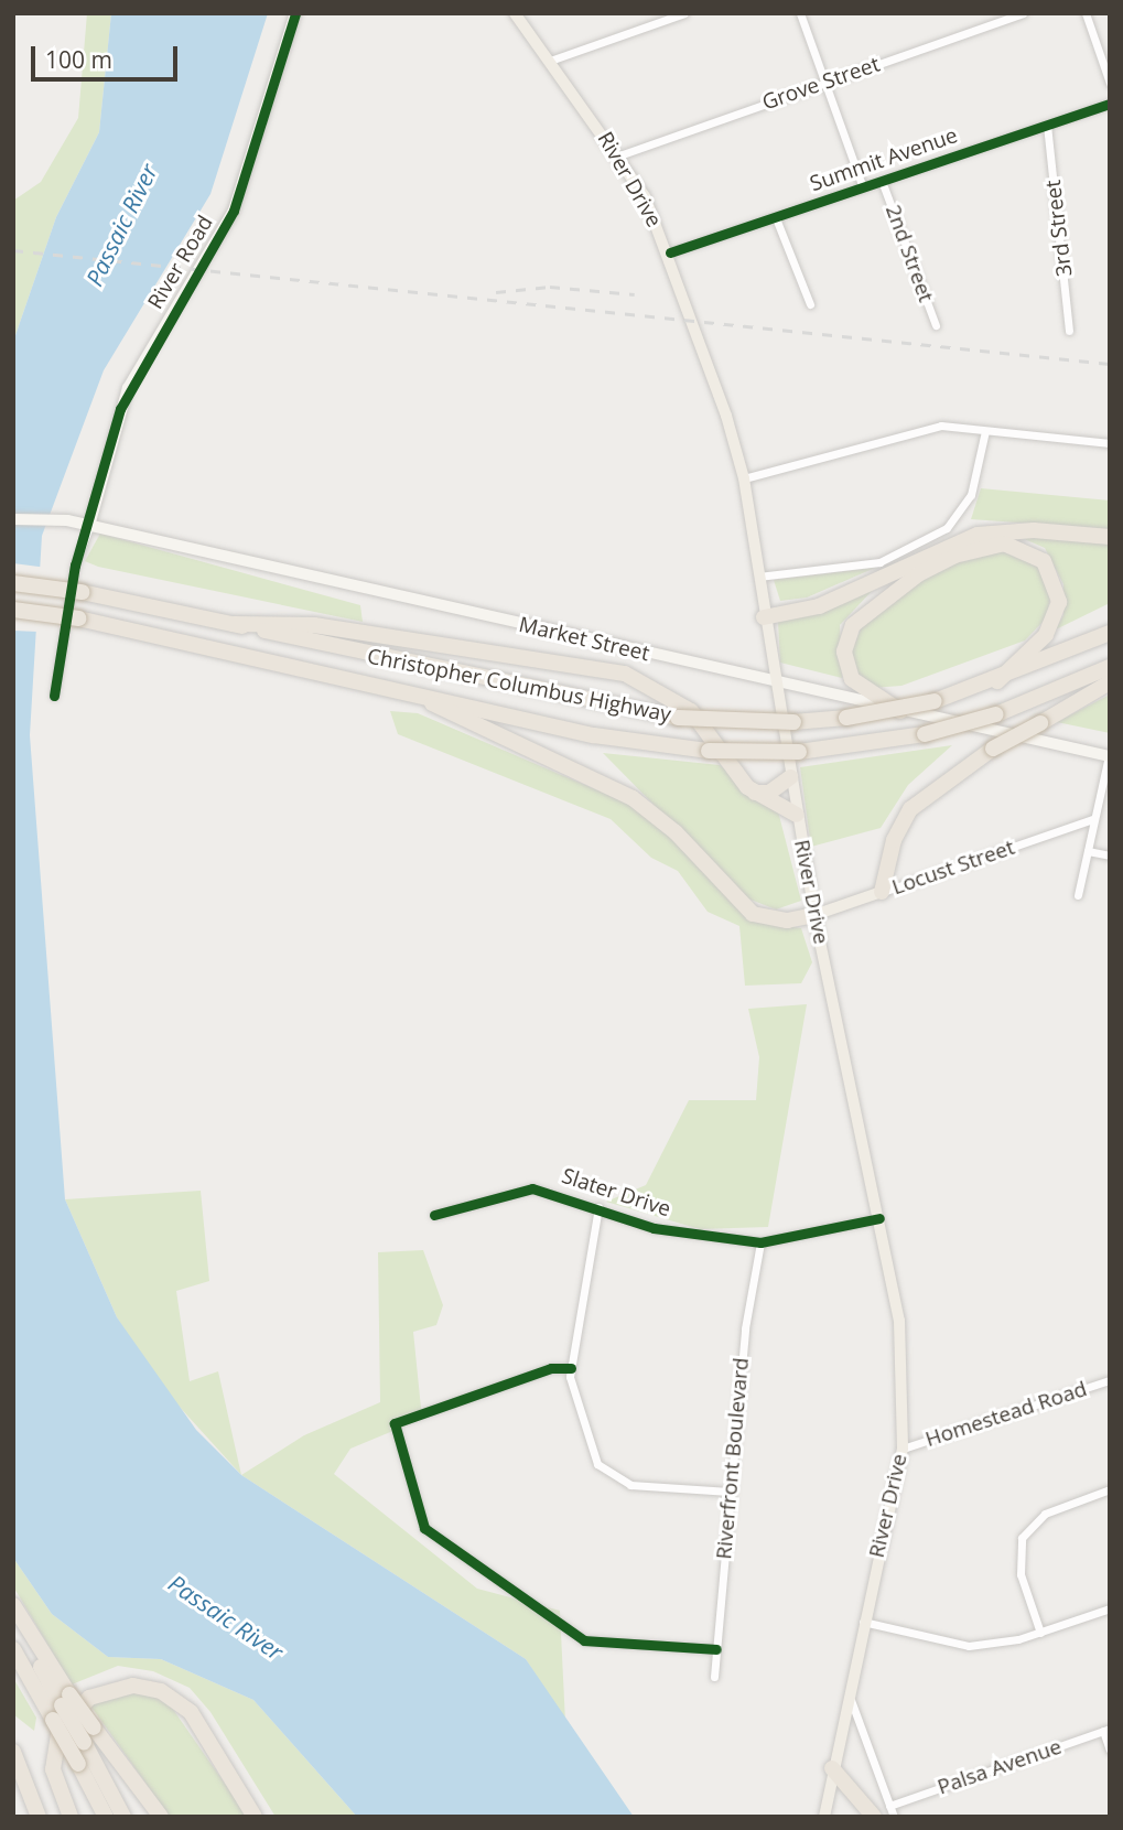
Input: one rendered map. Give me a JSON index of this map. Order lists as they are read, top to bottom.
{
  "streets": {
    "highway": ["Christopher Columbus Highway"],
    "main road": [
      "River Drive",
      "River Road",
      "Market Street",
      "Locust Street"
    ],
    "street": [
      "Grove Street",
      "Summit Avenue",
      "3rd Street",
      "2nd Street",
      "Slater Drive",
      "Homestead Road",
      "Riverfront Boulevard",
      "Palsa Avenue"
    ]
  },
  "crossings": [
    ["Grove Street", "River Drive"],
    ["Summit Avenue", "River Drive"],
    ["Summit Avenue", "3rd Street"],
    ["Summit Avenue", "2nd Street"],
    ["River Drive", "Market Street"],
    ["River Drive", "Locust Street"],
    ["River Drive", "Slater Drive"],
    ["River Drive", "Homestead Road"],
    ["River Road", "Market Street"],
    ["Slater Drive", "Riverfront Boulevard"]
  ],
  "water": ["Passaic River"],
  "scale_bar": "100 m"
}
